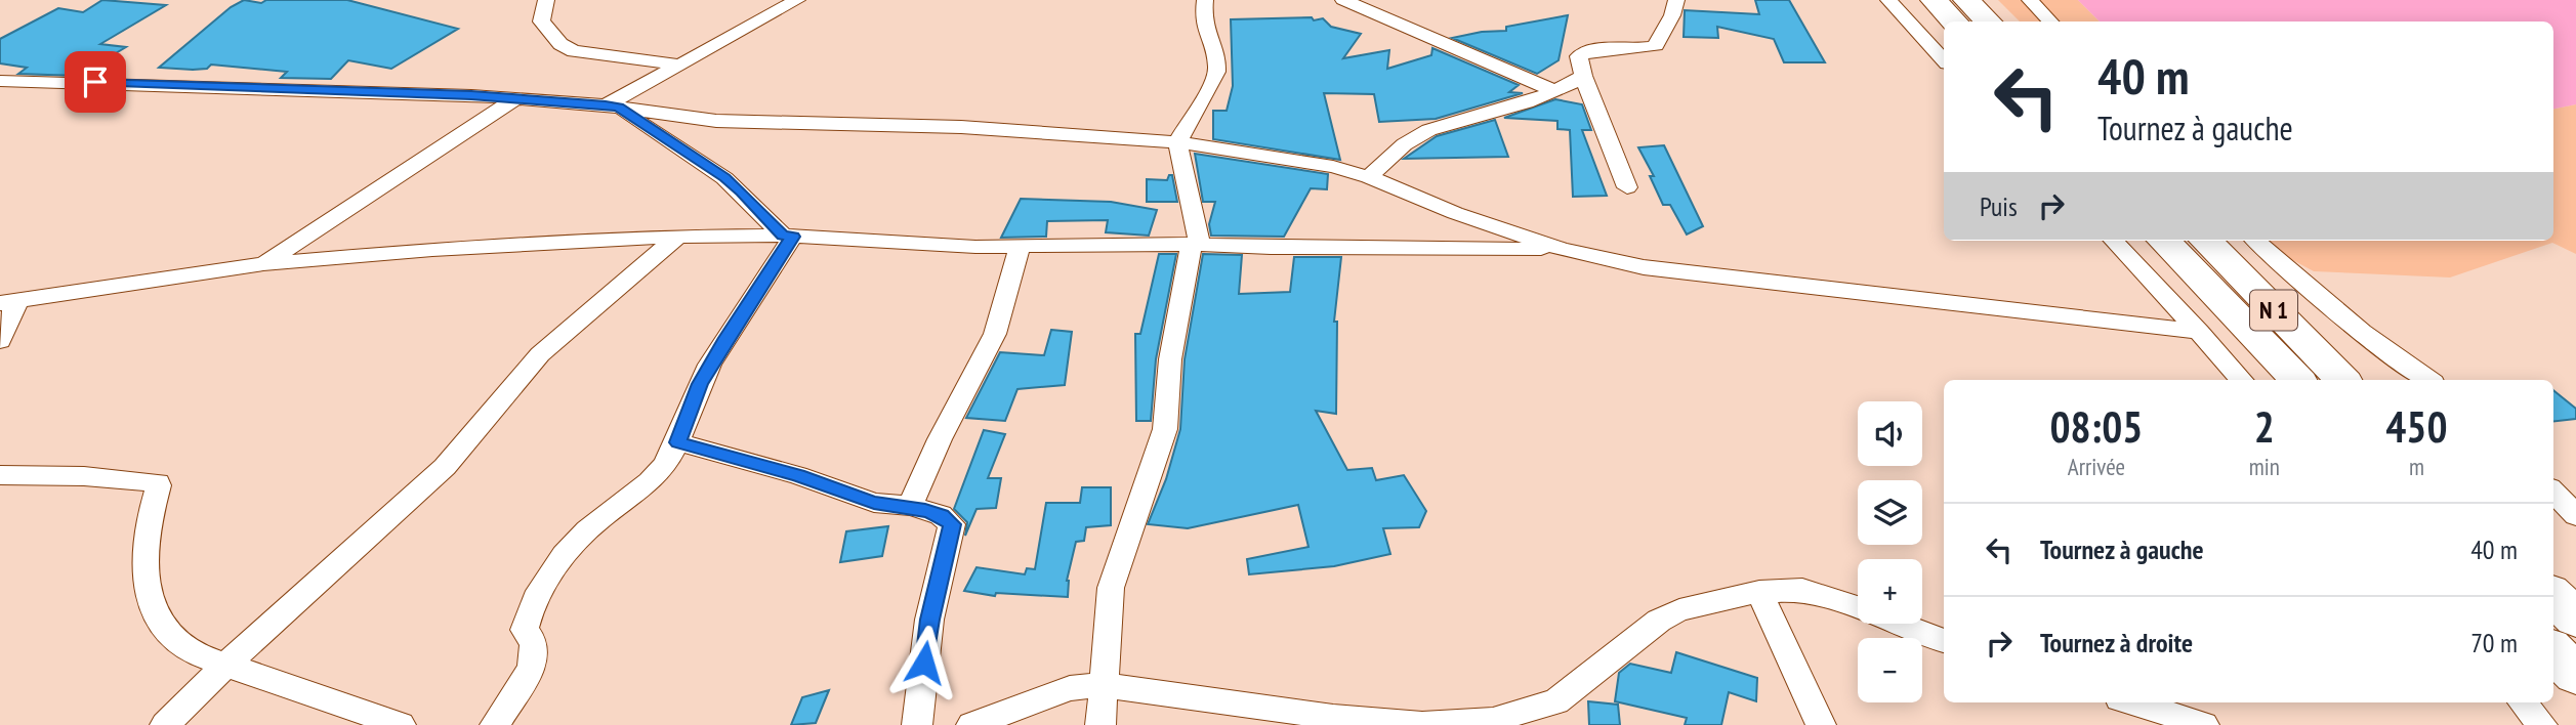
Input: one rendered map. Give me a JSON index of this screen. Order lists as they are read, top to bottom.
{
  "streets": {
    "highway": ["N 1"]
  },
  "page": {
    "turn": ["40 m", "Tournez à gauche"],
    "then": "Puis",
    "eta": [
      "08:05",
      "Arrivée",
      "2",
      "min",
      "450",
      "m"
    ],
    "map_buttons": ["+", "−"],
    "list": [
      {
        "name": "Tournez à gauche",
        "value": "40 m"
      },
      {
        "name": "Tournez à droite",
        "value": "70 m"
      }
    ]
  }
}
